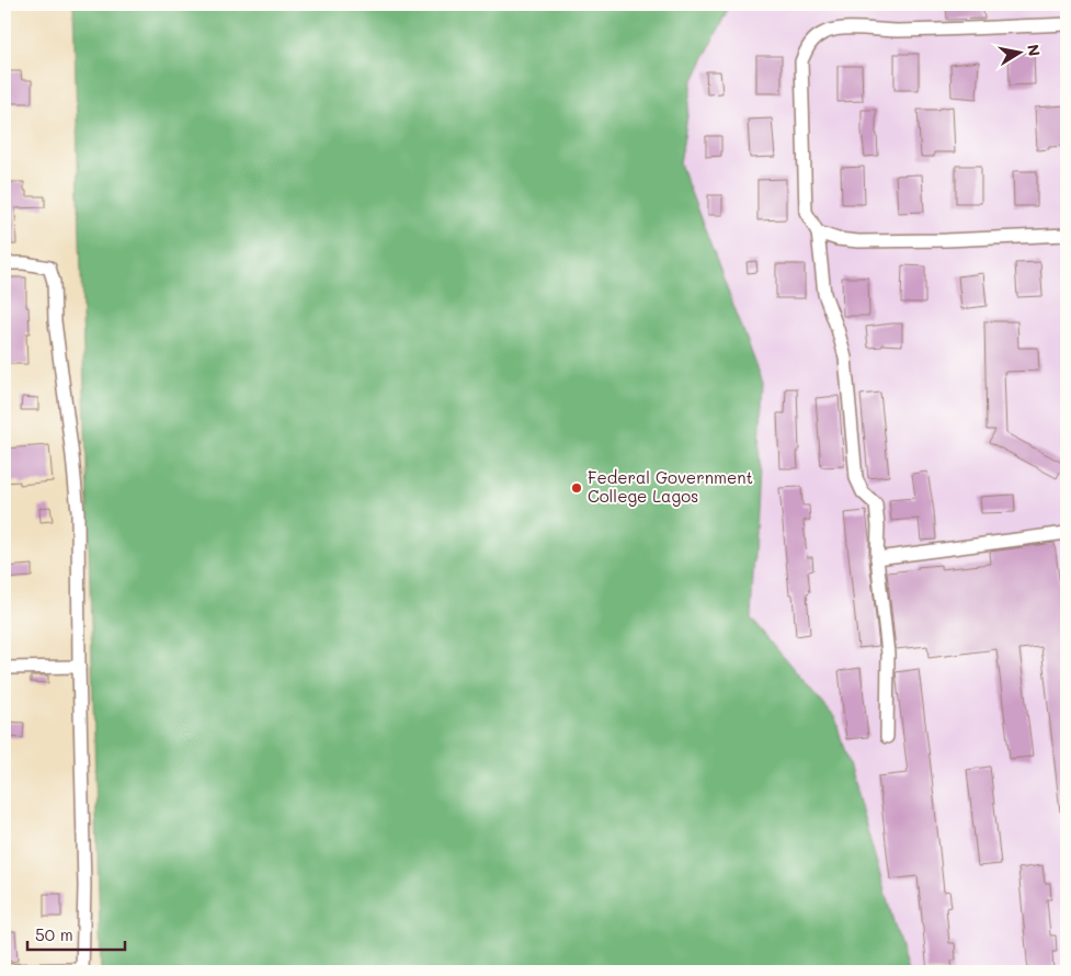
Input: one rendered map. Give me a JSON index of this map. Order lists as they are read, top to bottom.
{
  "places": ["Federal Government College Lagos"],
  "scale_bar": "50 m",
  "north": "right"
}
